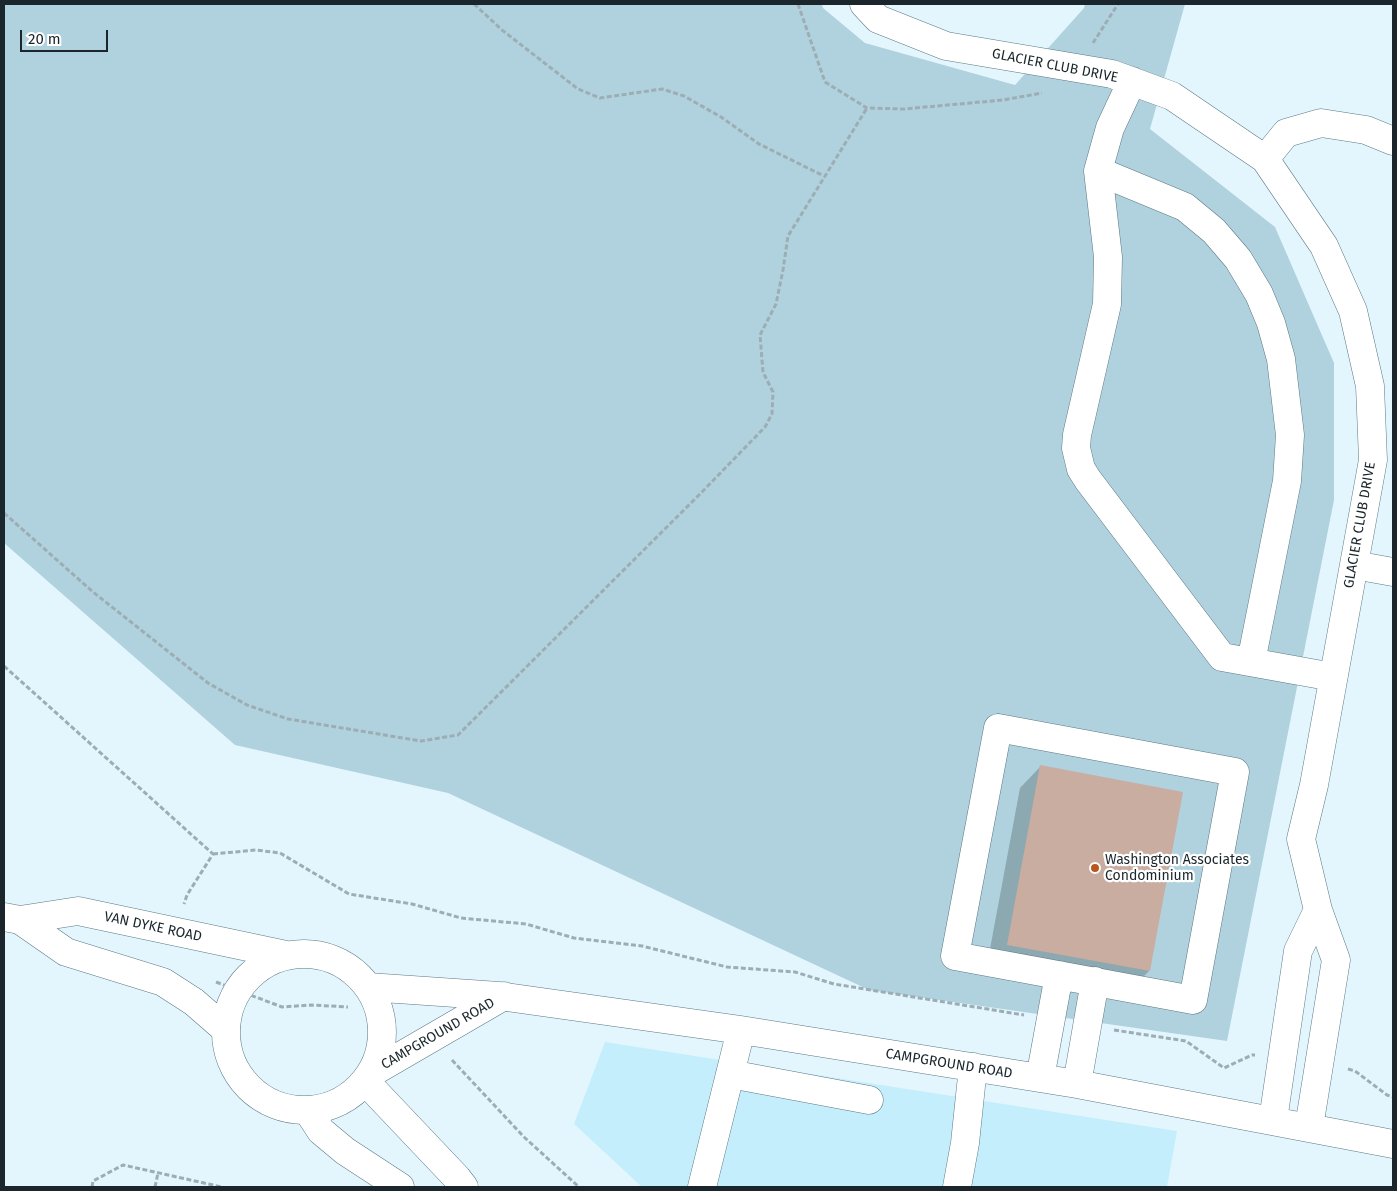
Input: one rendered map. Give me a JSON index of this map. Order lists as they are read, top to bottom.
{
  "streets": {
    "street": ["GLACIER CLUB DRIVE", "VAN DYKE ROAD", "CAMPGROUND ROAD"]
  },
  "crossings": [
    ["GLACIER CLUB DRIVE", "CAMPGROUND ROAD"],
    ["VAN DYKE ROAD", "CAMPGROUND ROAD"]
  ],
  "places": ["Washington Associates Condominium"],
  "scale_bar": "20 m"
}
